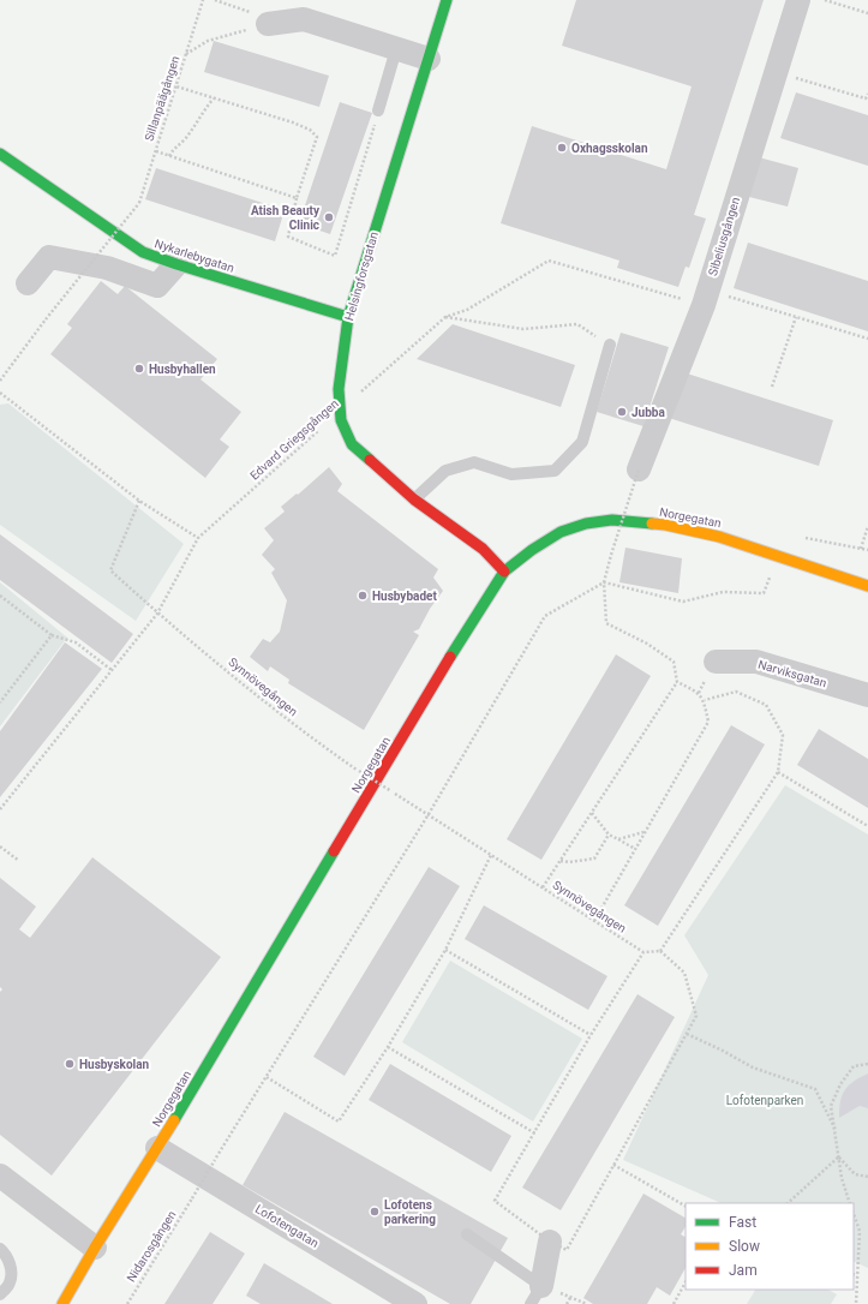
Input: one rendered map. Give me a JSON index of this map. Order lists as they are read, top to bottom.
{
  "streets": {
    "street": [
      "Sibeliusgången",
      "Nykarlebygatan",
      "Helsingforsgatan",
      "Norgegatan",
      "Narviksgatan",
      "Lofotengatan"
    ],
    "path": [
      "Sillanpäägången",
      "Edvard Griegsgången",
      "Synnövegången",
      "Nidarosgången"
    ]
  },
  "crossings": [
    ["Sibeliusgången", "Edvard Griegsgången"],
    ["Nykarlebygatan", "Helsingforsgatan"],
    ["Helsingforsgatan", "Edvard Griegsgången"],
    ["Helsingforsgatan", "Norgegatan"],
    ["Edvard Griegsgången", "Synnövegången"],
    ["Norgegatan", "Lofotengatan"],
    ["Synnövegången", "Nidarosgången"]
  ],
  "parks": ["Lofotenparken"],
  "places": [
    "Oxhagsskolan",
    "Atish Beauty Clinic",
    "Husbyhallen",
    "Jubba",
    "Husbybadet",
    "Husbyskolan",
    "Lofotens parkering"
  ],
  "legend": ["Fast", "Slow", "Jam"]
}
